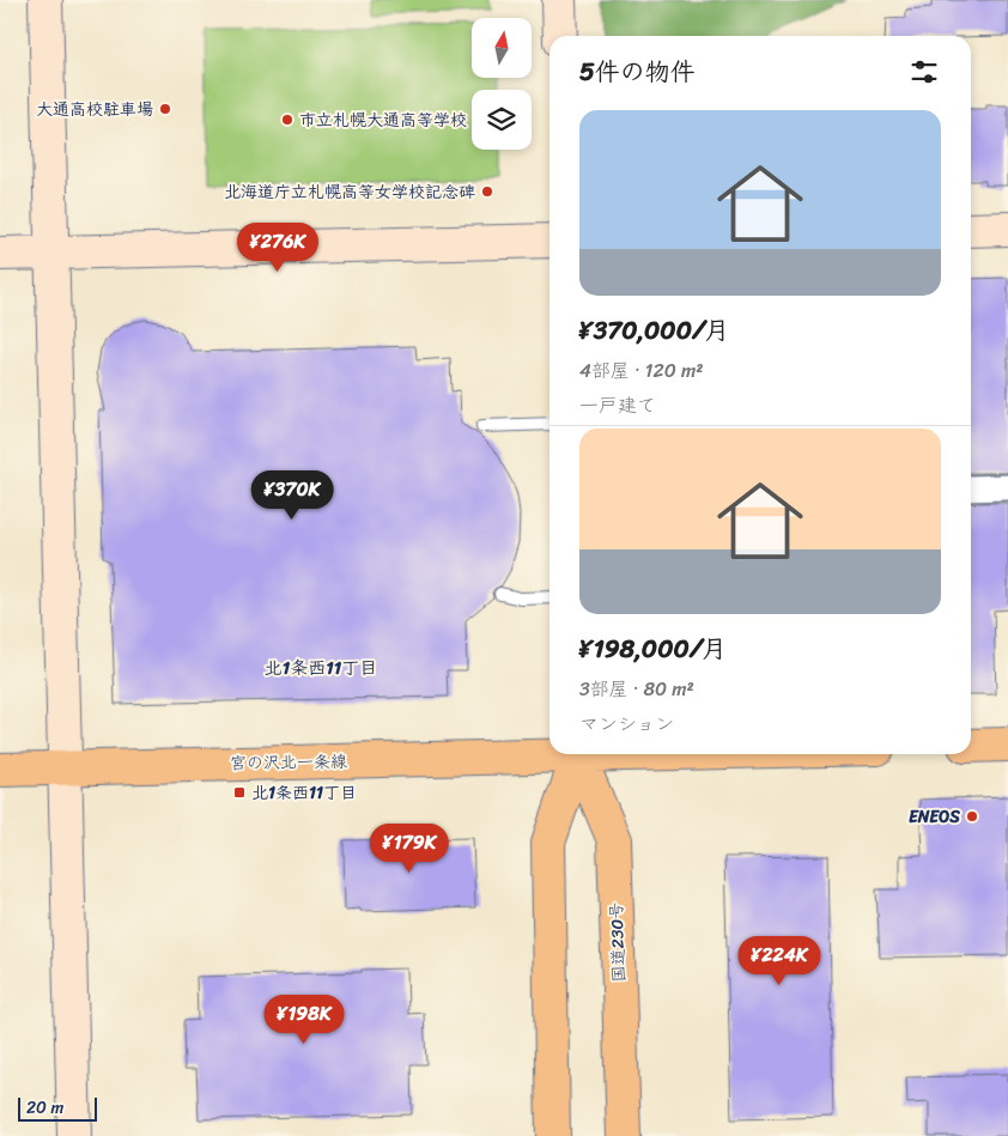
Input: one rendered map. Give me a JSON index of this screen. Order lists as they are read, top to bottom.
{
  "streets": {
    "main road": ["宮の沢北一条線", "国道230号"]
  },
  "districts": ["北1条西11丁目"],
  "places": {
    "other": [
      "大通高校駐車場",
      "市立札幌大通高等学校",
      "北海道庁立札幌高等女学校記念碑",
      "ENEOS"
    ],
    "transit": ["北1条西11丁目"]
  },
  "scale_bar": "20 m",
  "north": "top",
  "page": {
    "heading": "5件の物件",
    "list": [
      {
        "name": "¥370,000/月",
        "note": "4部屋 · 120 m² · 一戸建て"
      },
      {
        "name": "¥198,000/月",
        "note": "3部屋 · 80 m² · マンション"
      }
    ],
    "price": [
      "¥276K",
      "¥370K",
      "¥179K",
      "¥224K",
      "¥198K"
    ],
    "scale": "20 m"
  }
}
